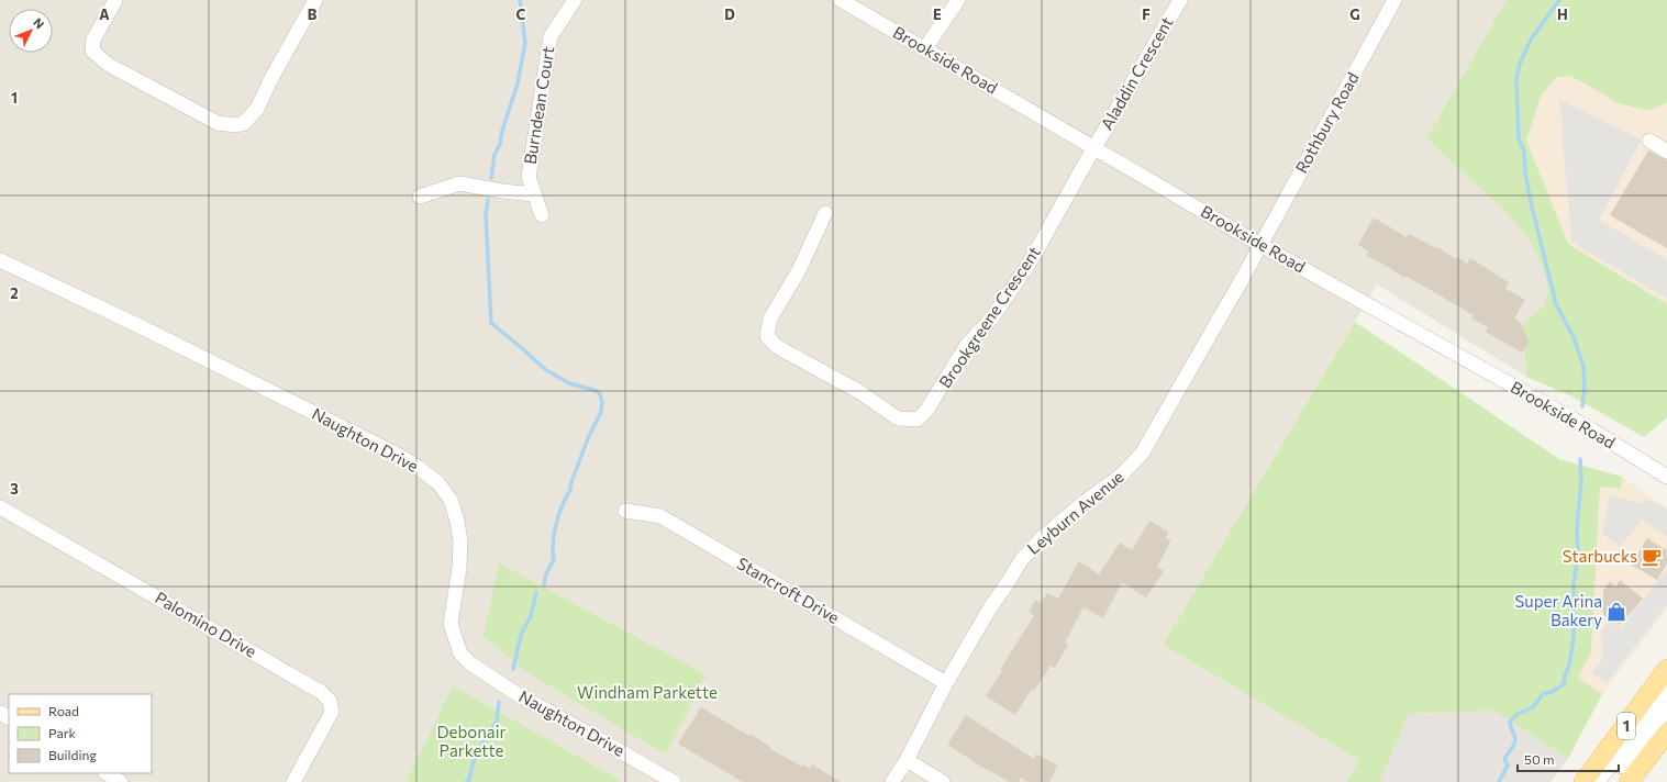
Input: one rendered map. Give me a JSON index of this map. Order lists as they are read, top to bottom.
{
  "streets": {
    "main road": ["1"],
    "street": [
      "Brookside Road",
      "Aladdin Crescent",
      "Burndean Court",
      "Rothbury Road",
      "Brookgreene Crescent",
      "Naughton Drive",
      "Leyburn Avenue",
      "Stancroft Drive",
      "Palomino Drive"
    ]
  },
  "crossings": [
    ["Brookside Road", "Aladdin Crescent"],
    ["Brookside Road", "Rothbury Road"],
    ["Brookside Road", "Brookgreene Crescent"],
    ["Brookside Road", "Leyburn Avenue"],
    ["Aladdin Crescent", "Brookgreene Crescent"],
    ["Rothbury Road", "Leyburn Avenue"],
    ["Leyburn Avenue", "Stancroft Drive"]
  ],
  "parks": ["Windham Parkette", "Debonair Parkette"],
  "places": {
    "cafe": ["Starbucks"],
    "shop": ["Super Arina Bakery"]
  },
  "legend": ["Road", "Park", "Building"],
  "scale_bar": "50 m",
  "north": "top right",
  "grid": {
    "columns": [
      "A",
      "B",
      "C",
      "D",
      "E",
      "F",
      "G",
      "H"
    ],
    "rows": ["1", "2", "3"]
  }
}
